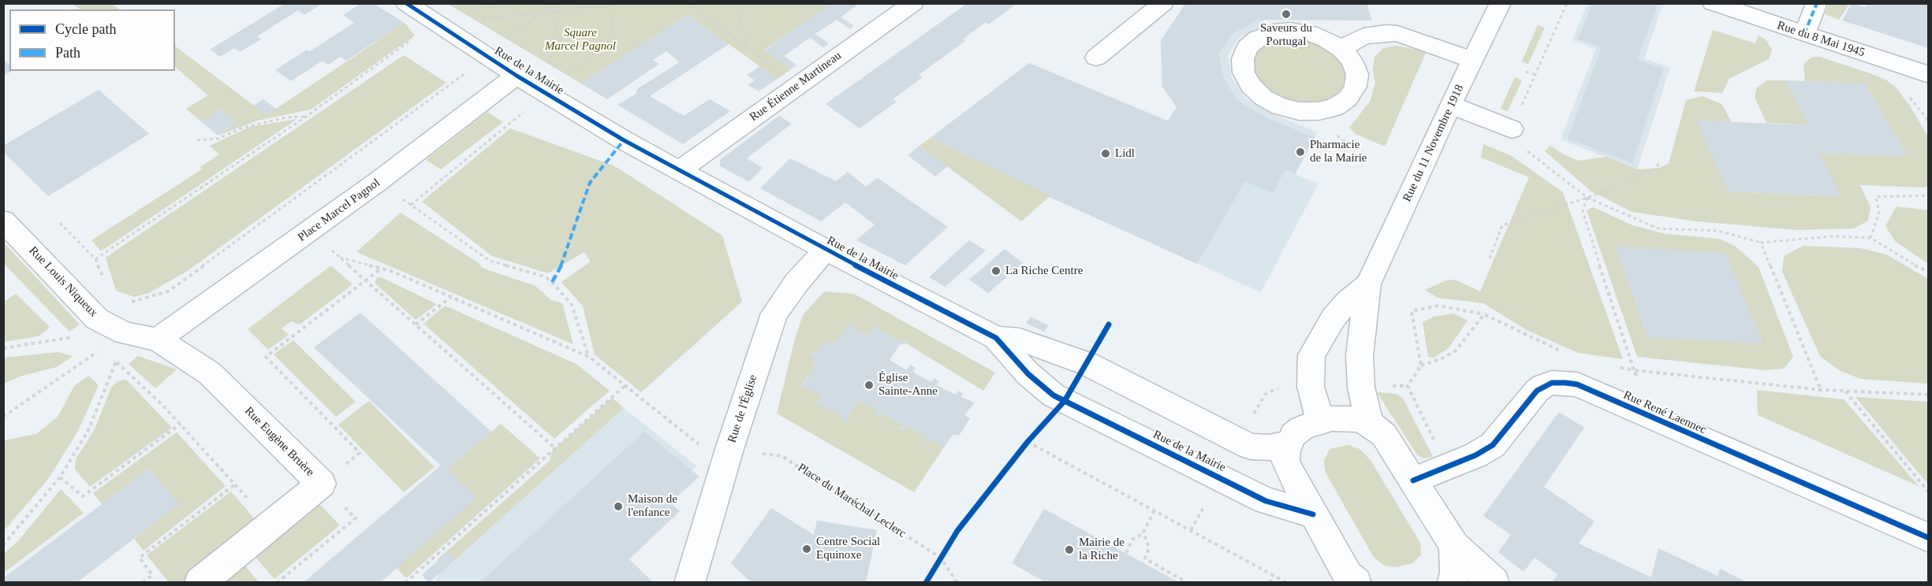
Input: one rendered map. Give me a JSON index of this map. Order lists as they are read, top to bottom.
{
  "streets": {
    "street": [
      "Rue du 8 Mai 1945",
      "Rue de la Mairie",
      "Rue Étienne Martineau",
      "Rue du 11 Novembre 1918",
      "Place Marcel Pagnol",
      "Rue Louis Niqueux",
      "Rue de l'Église",
      "Rue René Laennec",
      "Rue Eugène Bruère"
    ],
    "path": ["Place du Maréchal Leclerc"]
  },
  "crossings": [
    ["Rue de la Mairie", "Rue Étienne Martineau"],
    ["Rue de la Mairie", "Place Marcel Pagnol"],
    ["Rue de la Mairie", "Rue de l'Église"],
    ["Place Marcel Pagnol", "Rue Louis Niqueux"],
    ["Place Marcel Pagnol", "Rue Eugène Bruère"],
    ["Rue Louis Niqueux", "Rue Eugène Bruère"],
    ["Rue de l'Église", "Place du Maréchal Leclerc"]
  ],
  "parks": ["Square Marcel Pagnol"],
  "places": [
    "Saveurs du Portugal",
    "Pharmacie de la Mairie",
    "Lidl",
    "La Riche Centre",
    "Église Sainte-Anne",
    "Maison de l'enfance",
    "Centre Social Equinoxe",
    "Mairie de la Riche"
  ],
  "legend": ["Cycle path", "Path"]
}
